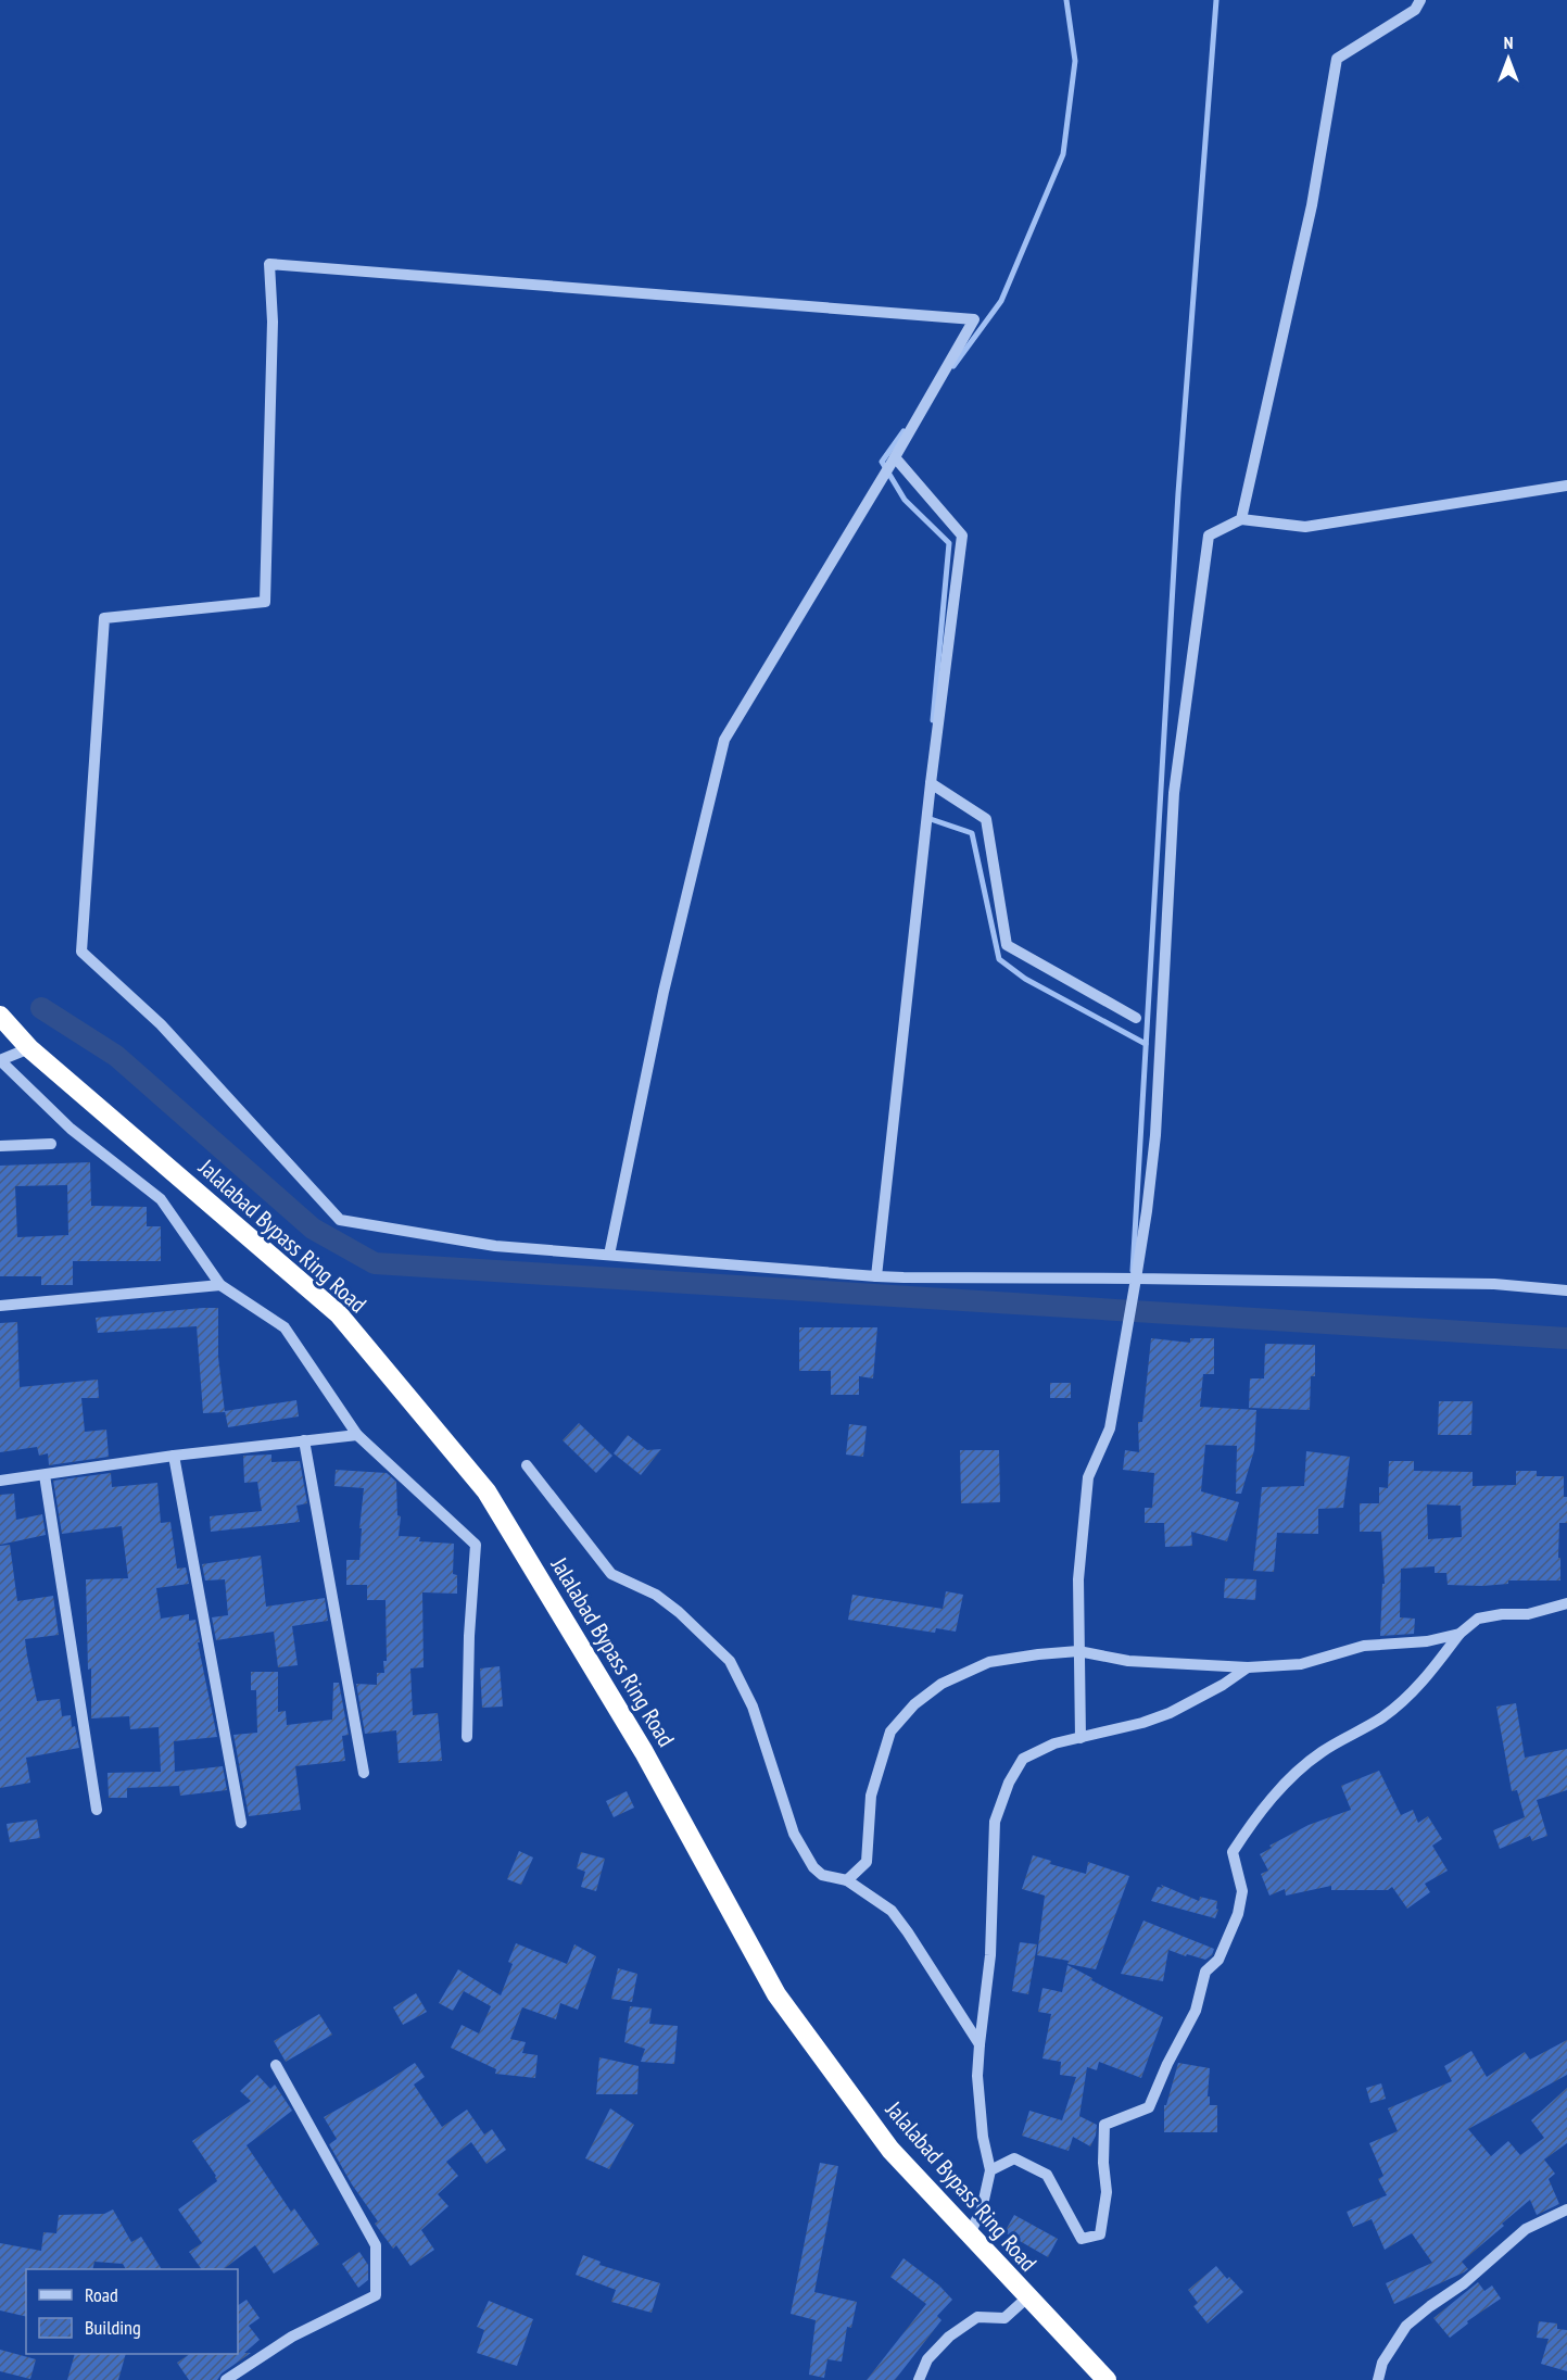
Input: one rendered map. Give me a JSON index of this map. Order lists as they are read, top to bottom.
{
  "streets": {
    "highway": ["Jalalabad Bypass Ring Road"]
  },
  "legend": ["Road", "Building"],
  "north": "top"
}
